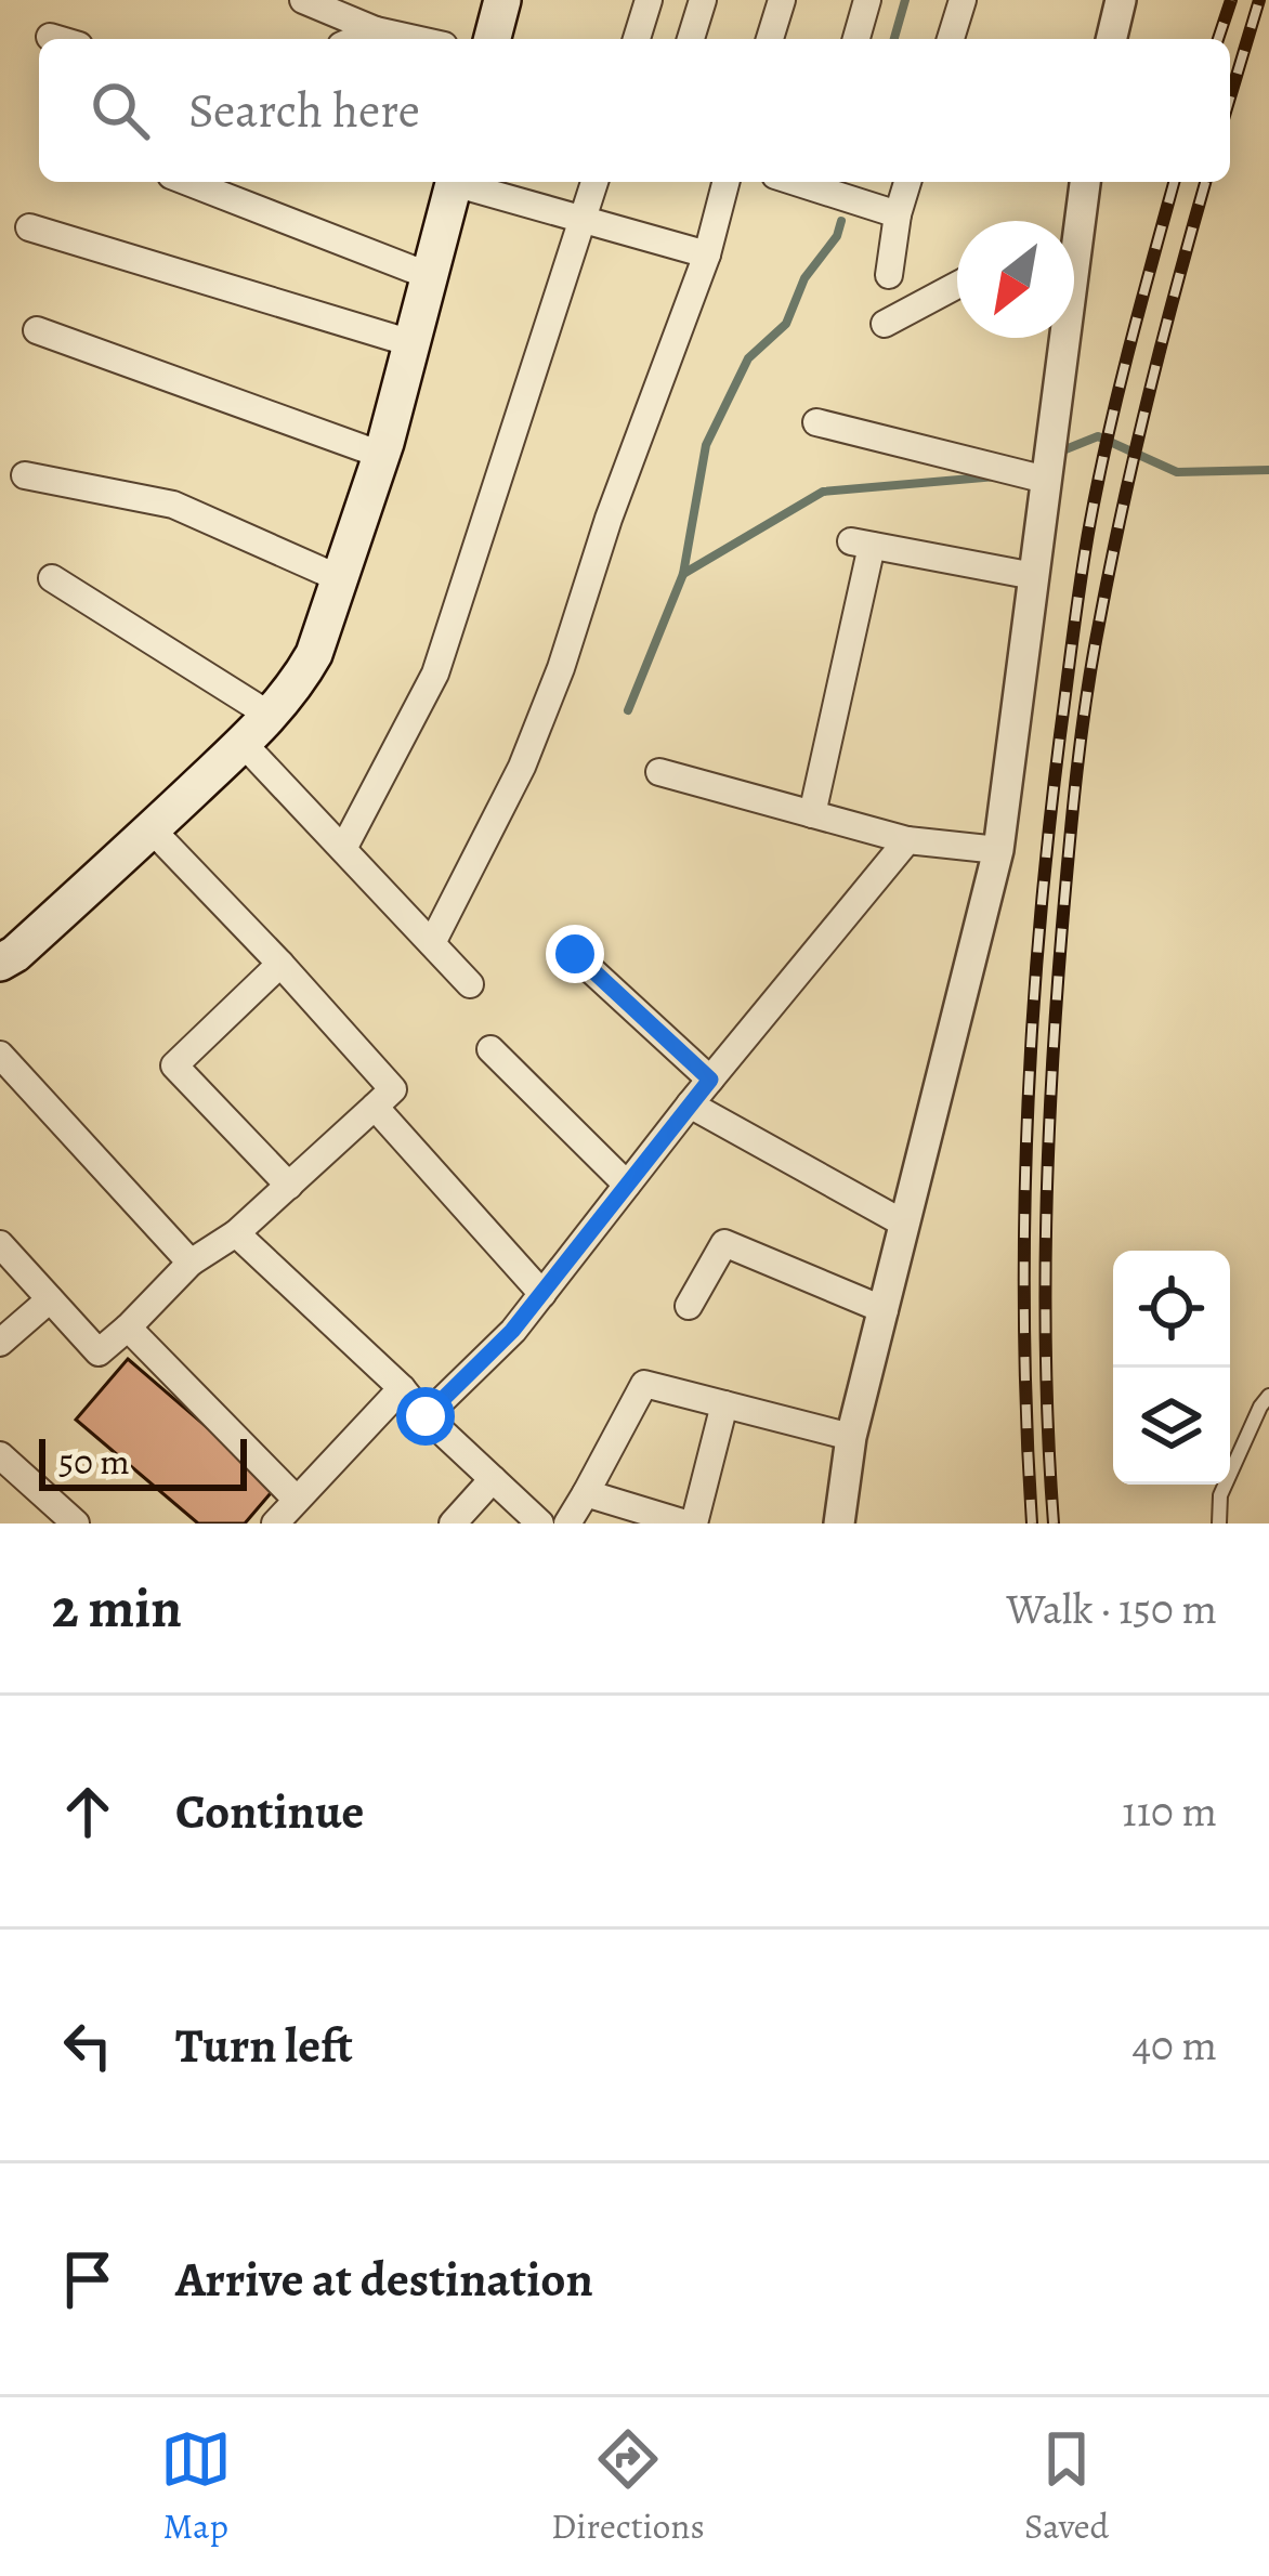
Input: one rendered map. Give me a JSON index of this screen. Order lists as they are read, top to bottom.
{
  "scale_bar": "50 m",
  "north": "bottom left",
  "page": {
    "search": "Search here",
    "scale": "50 m",
    "heading": ["2 min", "Walk · 150 m"],
    "list": [
      ["Continue", "110 m"],
      ["Turn left", "40 m"],
      "Arrive at destination"
    ],
    "nav": ["Map", "Directions", "Saved"]
  }
}
